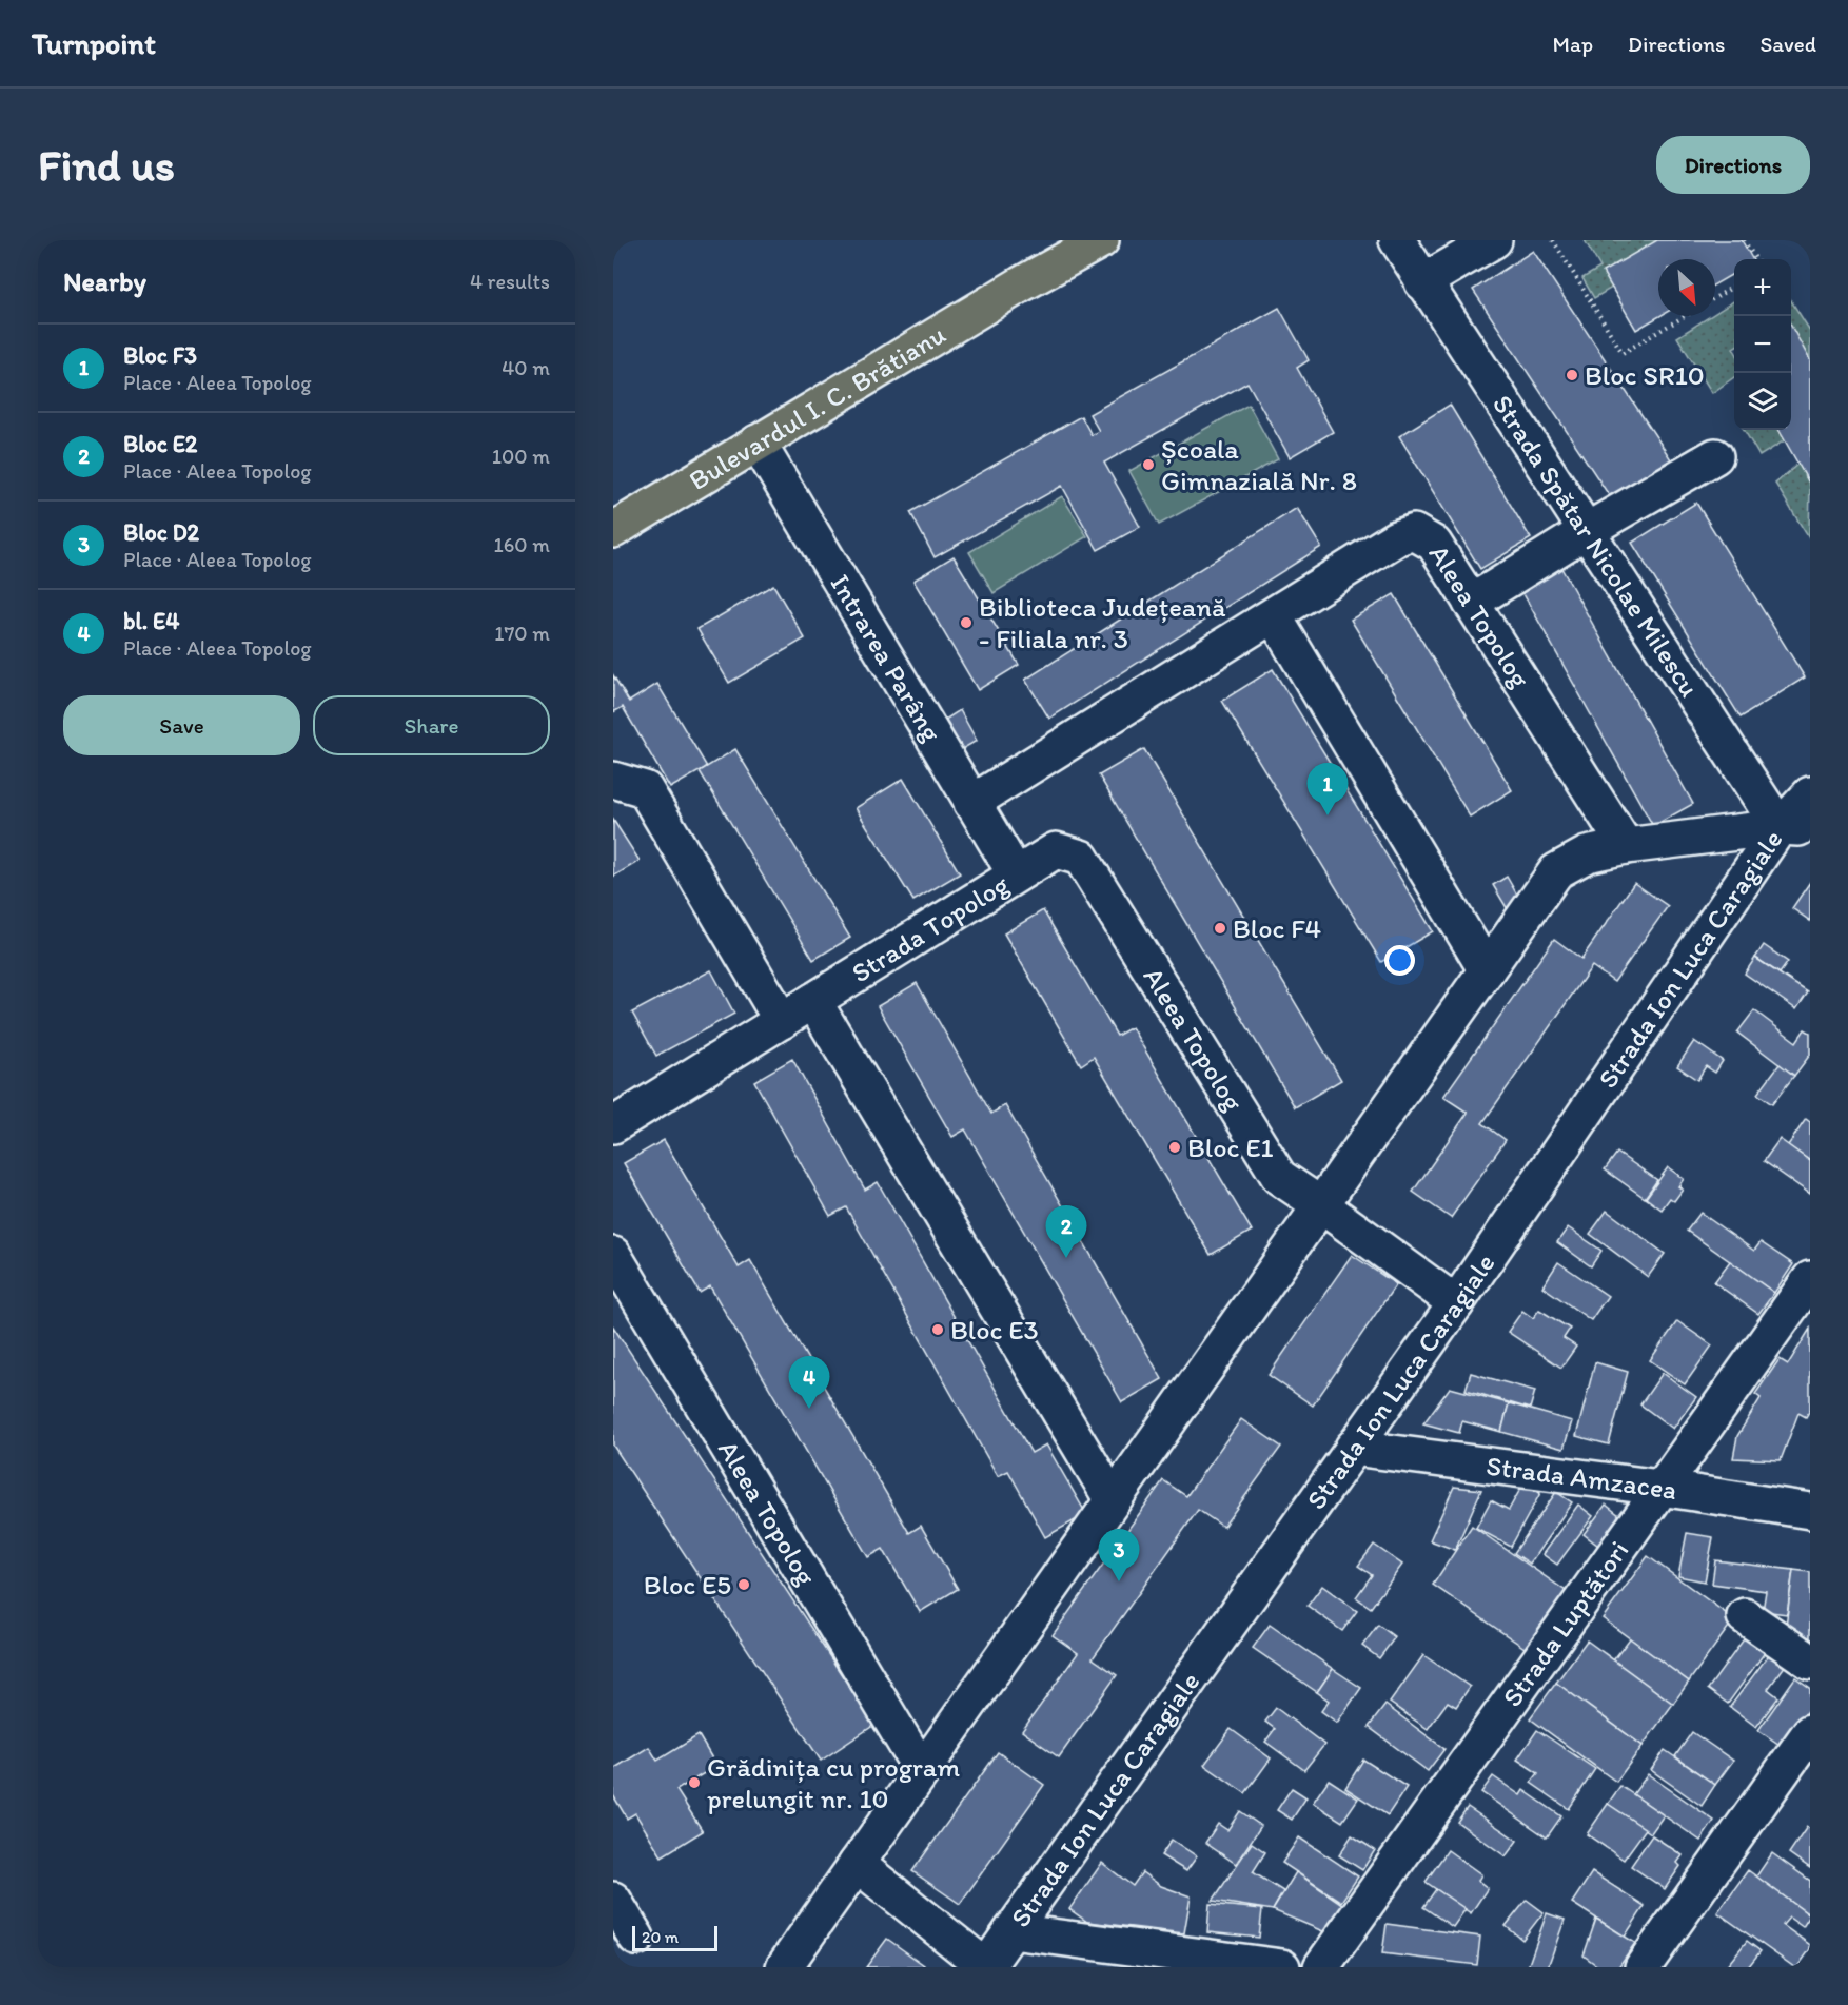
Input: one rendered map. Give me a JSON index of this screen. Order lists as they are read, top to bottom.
{
  "streets": {
    "main road": ["Bulevardul I. C. Brătianu"],
    "street": [
      "Strada Spătar Nicolae Milescu",
      "Aleea Topolog",
      "Intrarea Parâng",
      "Strada Topolog",
      "Strada Ion Luca Caragiale",
      "Strada Amzacea",
      "Strada Luptători"
    ]
  },
  "crossings": [
    ["Bulevardul I. C. Brătianu", "Intrarea Parâng"],
    ["Strada Spătar Nicolae Milescu", "Strada Ion Luca Caragiale"],
    ["Aleea Topolog", "Intrarea Parâng"],
    ["Aleea Topolog", "Strada Topolog"],
    ["Aleea Topolog", "Strada Ion Luca Caragiale"],
    ["Intrarea Parâng", "Strada Topolog"],
    ["Strada Ion Luca Caragiale", "Strada Amzacea"],
    ["Strada Amzacea", "Strada Luptători"]
  ],
  "places": [
    "Bloc SR10",
    "Școala Gimnazială Nr. 8",
    "Biblioteca Județeană - Filiala nr. 3",
    "Bloc F4",
    "Bloc E1",
    "Bloc E3",
    "Bloc E5",
    "Grădinița cu program prelungit nr. 10"
  ],
  "scale_bar": "20 m",
  "north": "bottom right",
  "page": {
    "header": "Turnpoint",
    "nav": ["Map", "Directions", "Saved"],
    "buttons": [
      "Directions",
      ["Save", "Share"]
    ],
    "title": "Find us",
    "heading": ["Nearby", "4 results"],
    "map_buttons": ["+", "−"],
    "list": [
      {
        "mark": "1",
        "name": "Bloc F3",
        "note": "Place · Aleea Topolog",
        "value": "40 m"
      },
      {
        "mark": "2",
        "name": "Bloc E2",
        "note": "Place · Aleea Topolog",
        "value": "100 m"
      },
      {
        "mark": "3",
        "name": "Bloc D2",
        "note": "Place · Aleea Topolog",
        "value": "160 m"
      },
      {
        "mark": "4",
        "name": "bl. E4",
        "note": "Place · Aleea Topolog",
        "value": "170 m"
      }
    ],
    "pins": [
      "1",
      "2",
      "4",
      "3"
    ],
    "scale": "20 m"
  }
}
